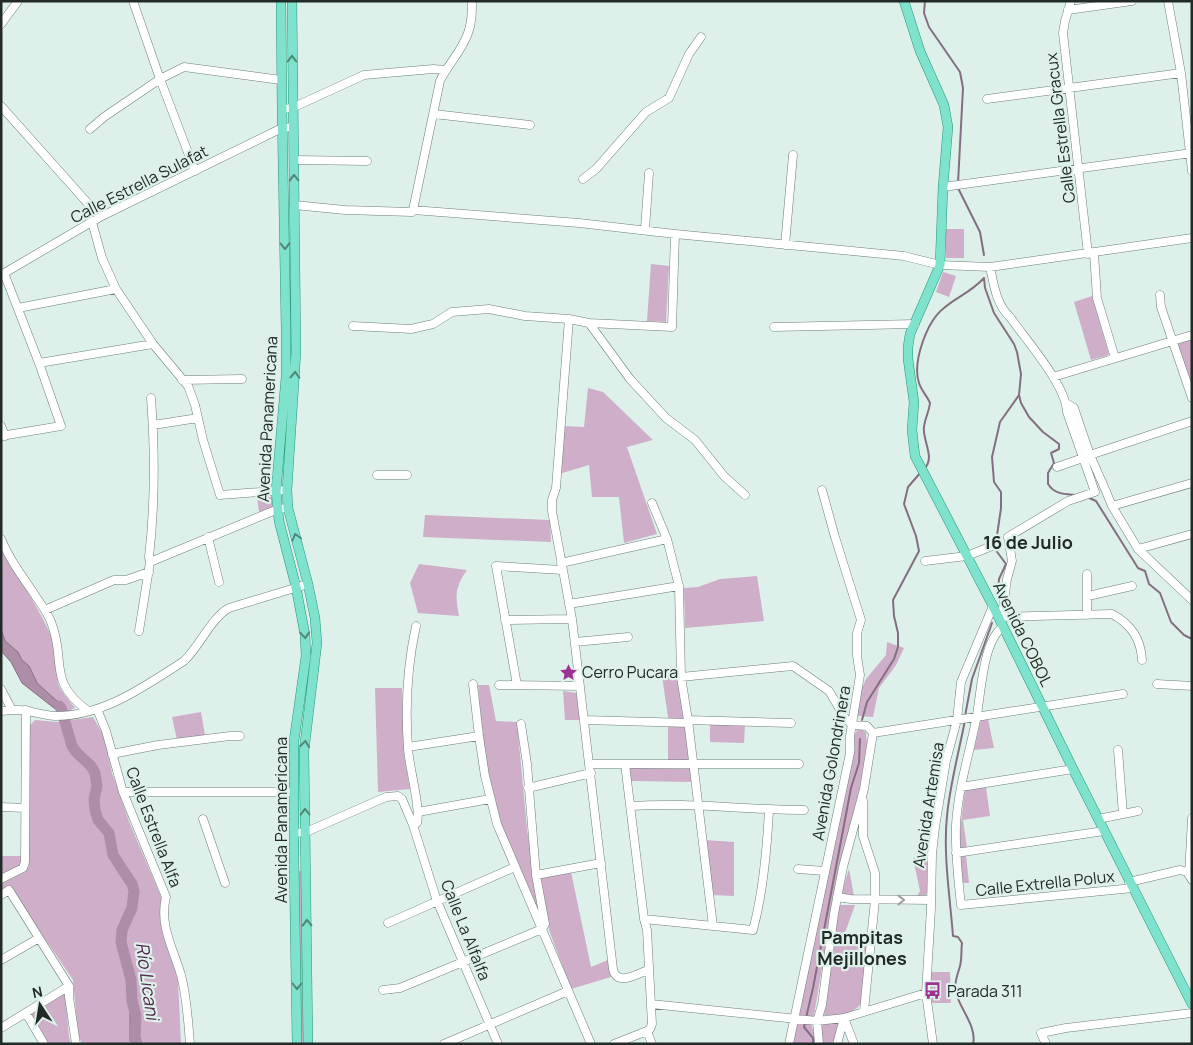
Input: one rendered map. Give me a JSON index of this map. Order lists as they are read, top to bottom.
{
  "streets": {
    "main road": ["Avenida Panamericana", "Avenida COBOL"],
    "street": [
      "Calle Estrella Gracux",
      "Calle Estrella Sulafat",
      "Avenida Golondrinera",
      "Avenida Artemisa",
      "Calle Estrella Alfa",
      "Calle Extrella Polux",
      "Calle La Alfalfa"
    ]
  },
  "crossings": [
    ["Calle Estrella Sulafat", "Avenida Panamericana"],
    ["Avenida Panamericana", "Calle La Alfalfa"],
    ["Avenida COBOL", "Avenida Artemisa"],
    ["Avenida COBOL", "Calle Extrella Polux"],
    ["Avenida Artemisa", "Calle Extrella Polux"]
  ],
  "districts": ["16 de Julio", "Pampitas Mejillones"],
  "water": ["Río Licani"],
  "places": {
    "place": ["Cerro Pucara"],
    "bus stop": ["Parada 311"]
  },
  "north": "top"
}
